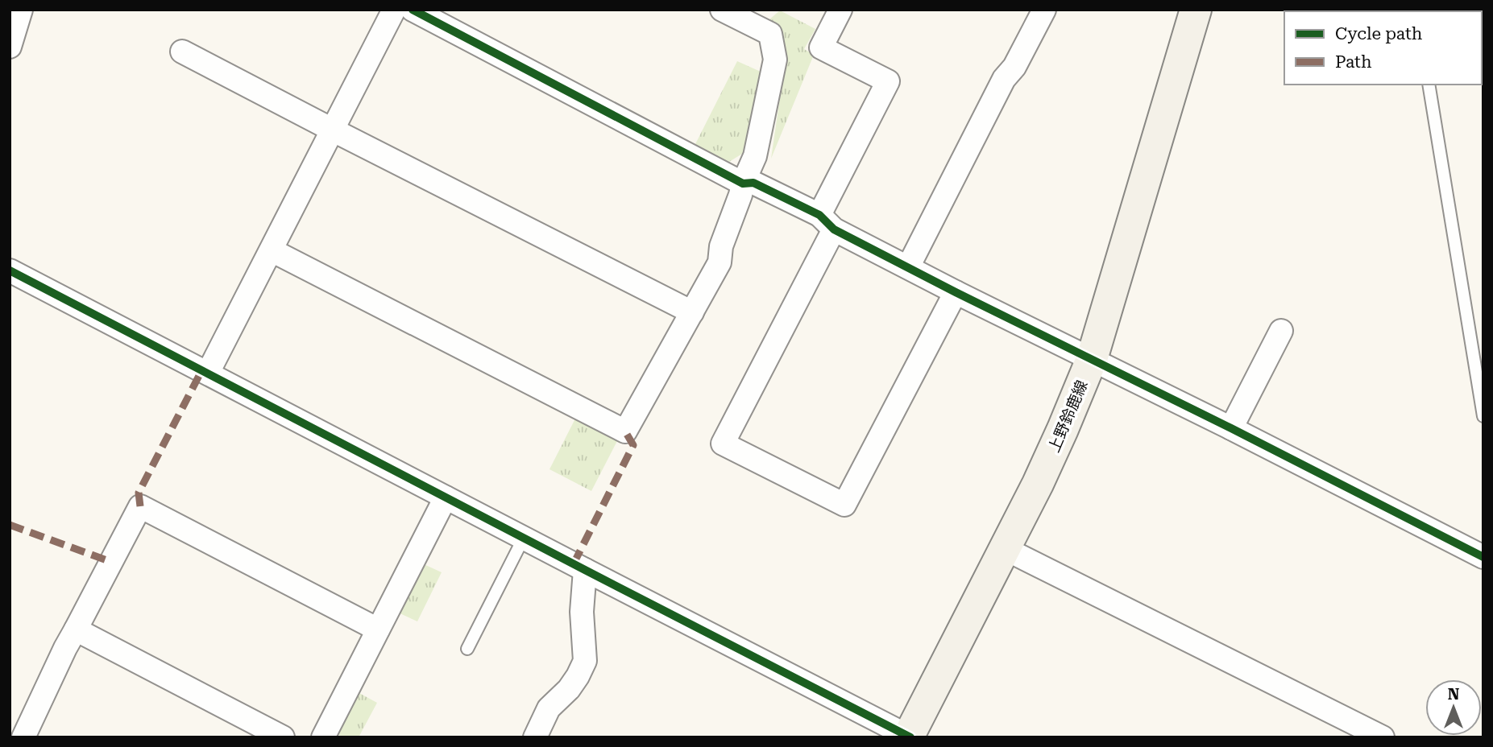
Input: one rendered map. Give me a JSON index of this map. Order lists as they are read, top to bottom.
{
  "streets": {
    "main road": ["上野鈴鹿線"]
  },
  "legend": ["Cycle path", "Path"],
  "north": "top"
}
